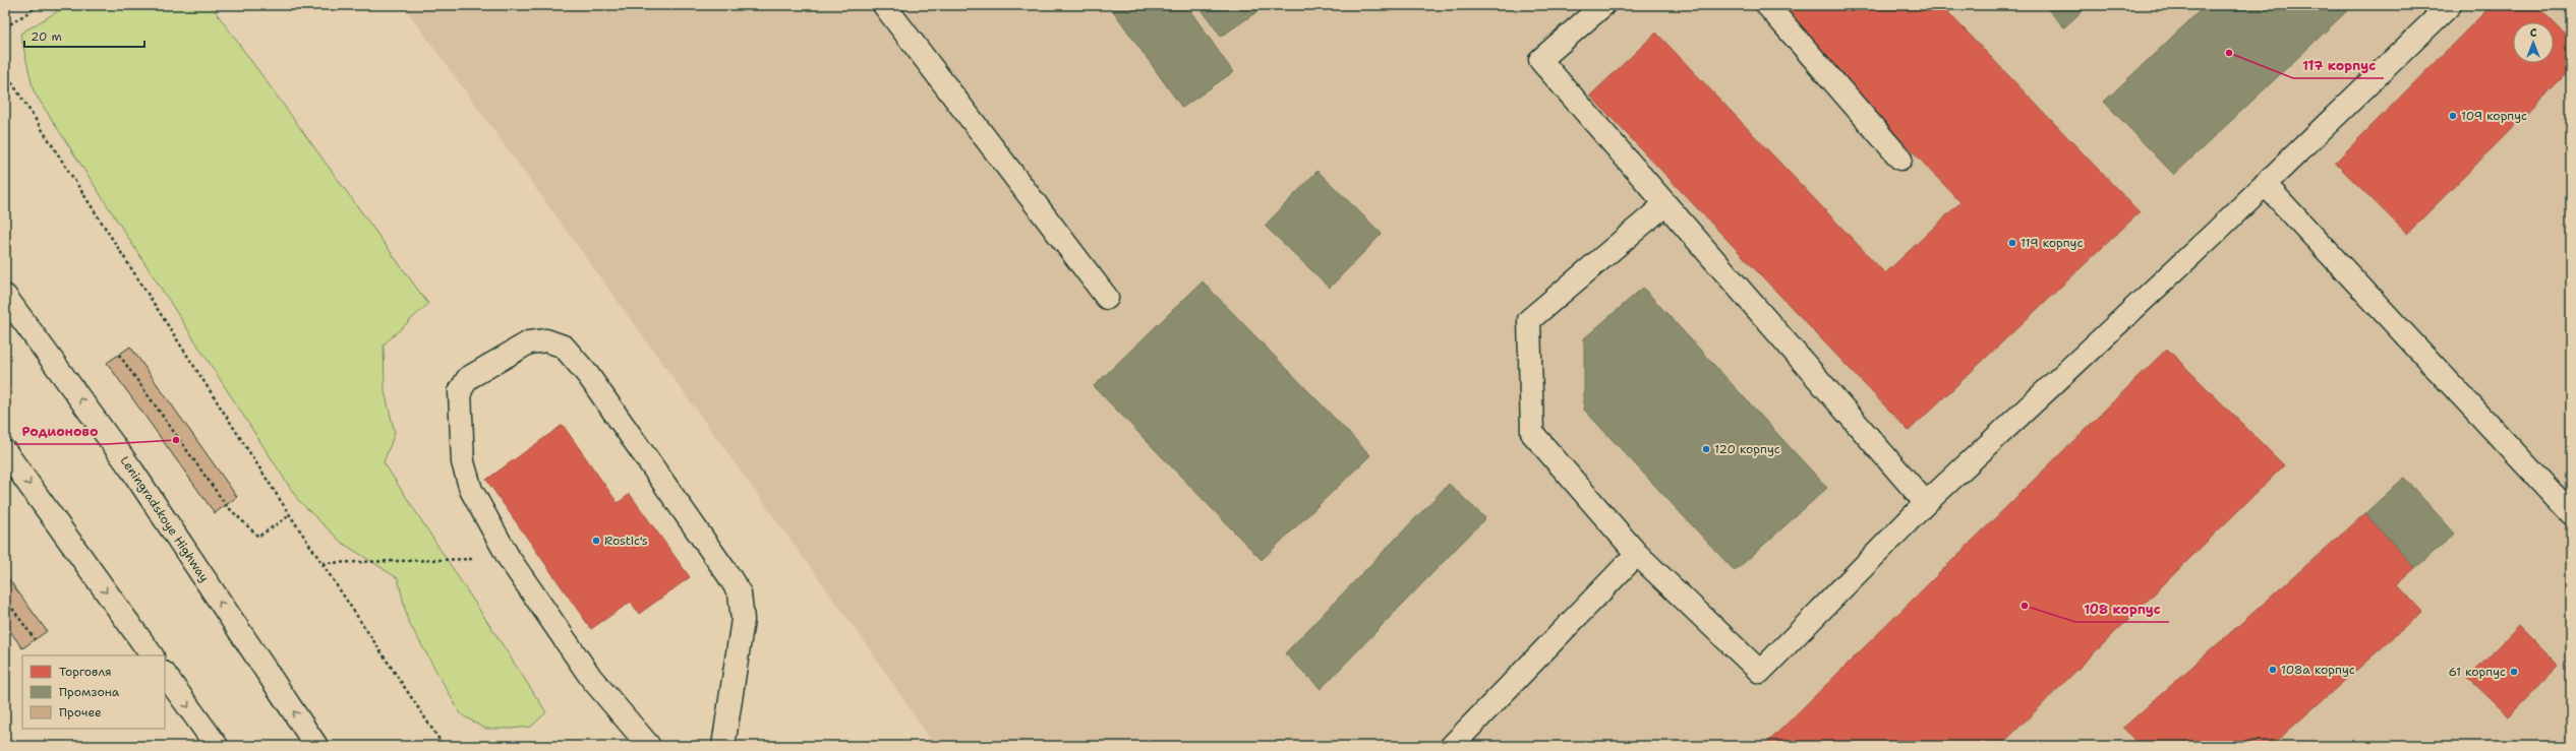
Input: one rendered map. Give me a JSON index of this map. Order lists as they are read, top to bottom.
{
  "streets": {
    "main road": ["Leningradskoye Highway"]
  },
  "places": [
    "117 корпус",
    "109 корпус",
    "119 корпус",
    "Родионово",
    "120 корпус",
    "Rostic's",
    "108 корпус",
    "108а корпус",
    "61 корпус"
  ],
  "legend": ["Торговля", "Промзона", "Прочее"],
  "scale_bar": "20 m",
  "north": "top"
}
